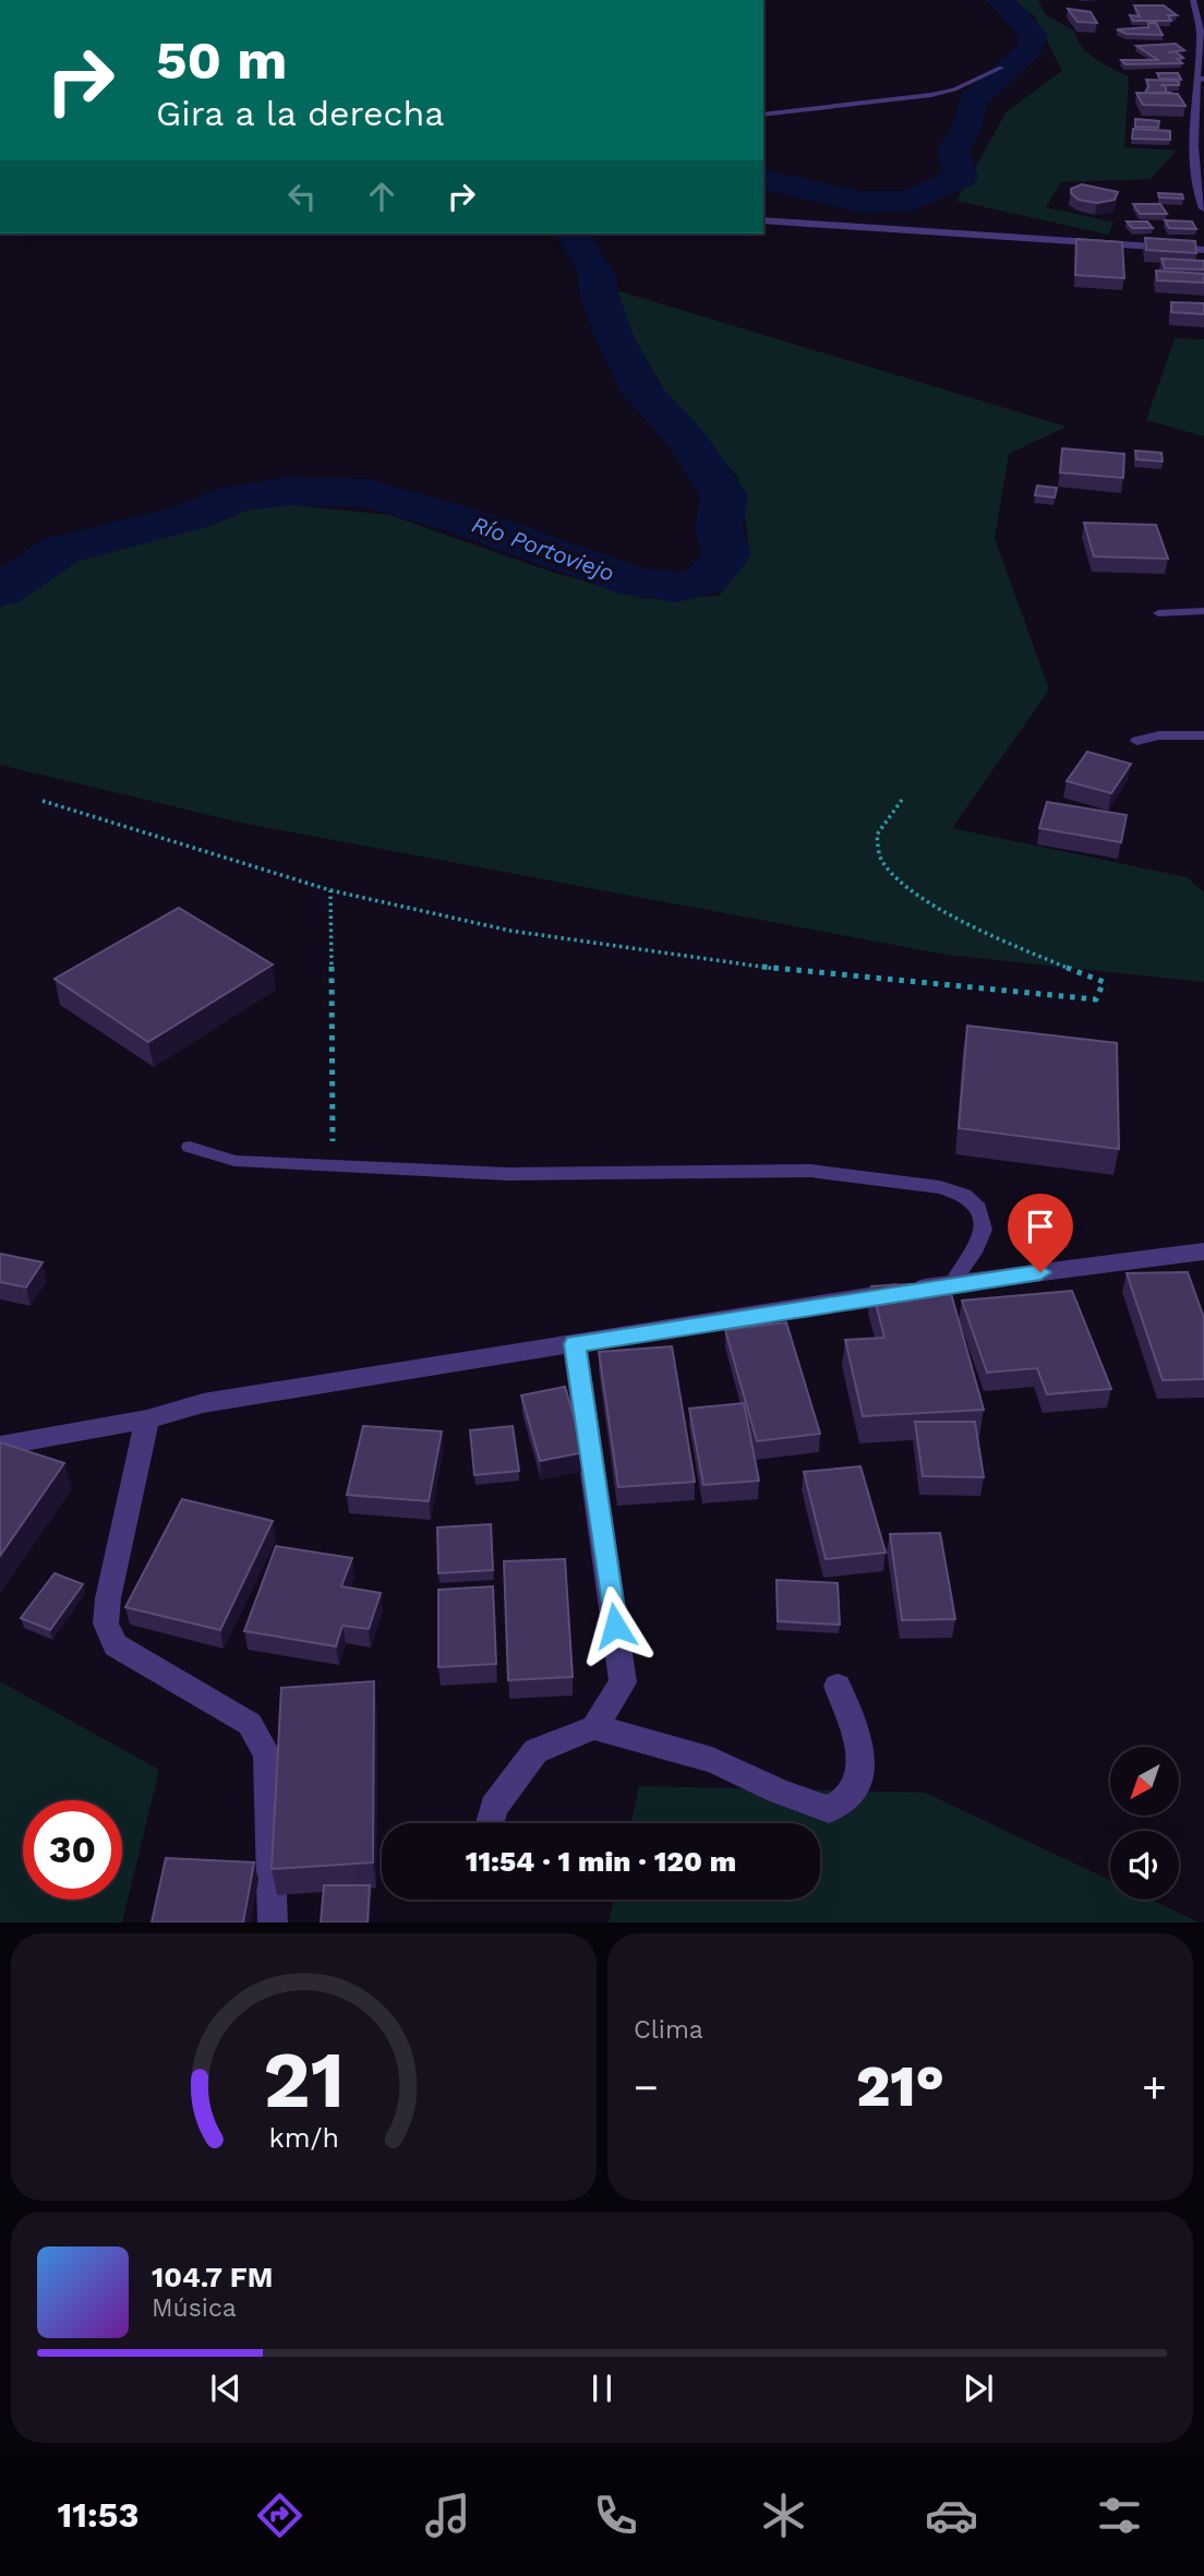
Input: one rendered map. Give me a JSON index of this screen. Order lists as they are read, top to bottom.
{
  "water": ["Río Portoviejo"],
  "north": "bottom left",
  "page": {
    "turn": ["50 m", "Gira a la derecha"],
    "limit": "30",
    "trip": "11:54 · 1 min · 120 m",
    "tile": "Clima",
    "heat": ["−", "21°", "+"],
    "song": ["104.7 FM", "Música"],
    "tabs": "11:53",
    "gauge": ["21", "km/h"]
  }
}
